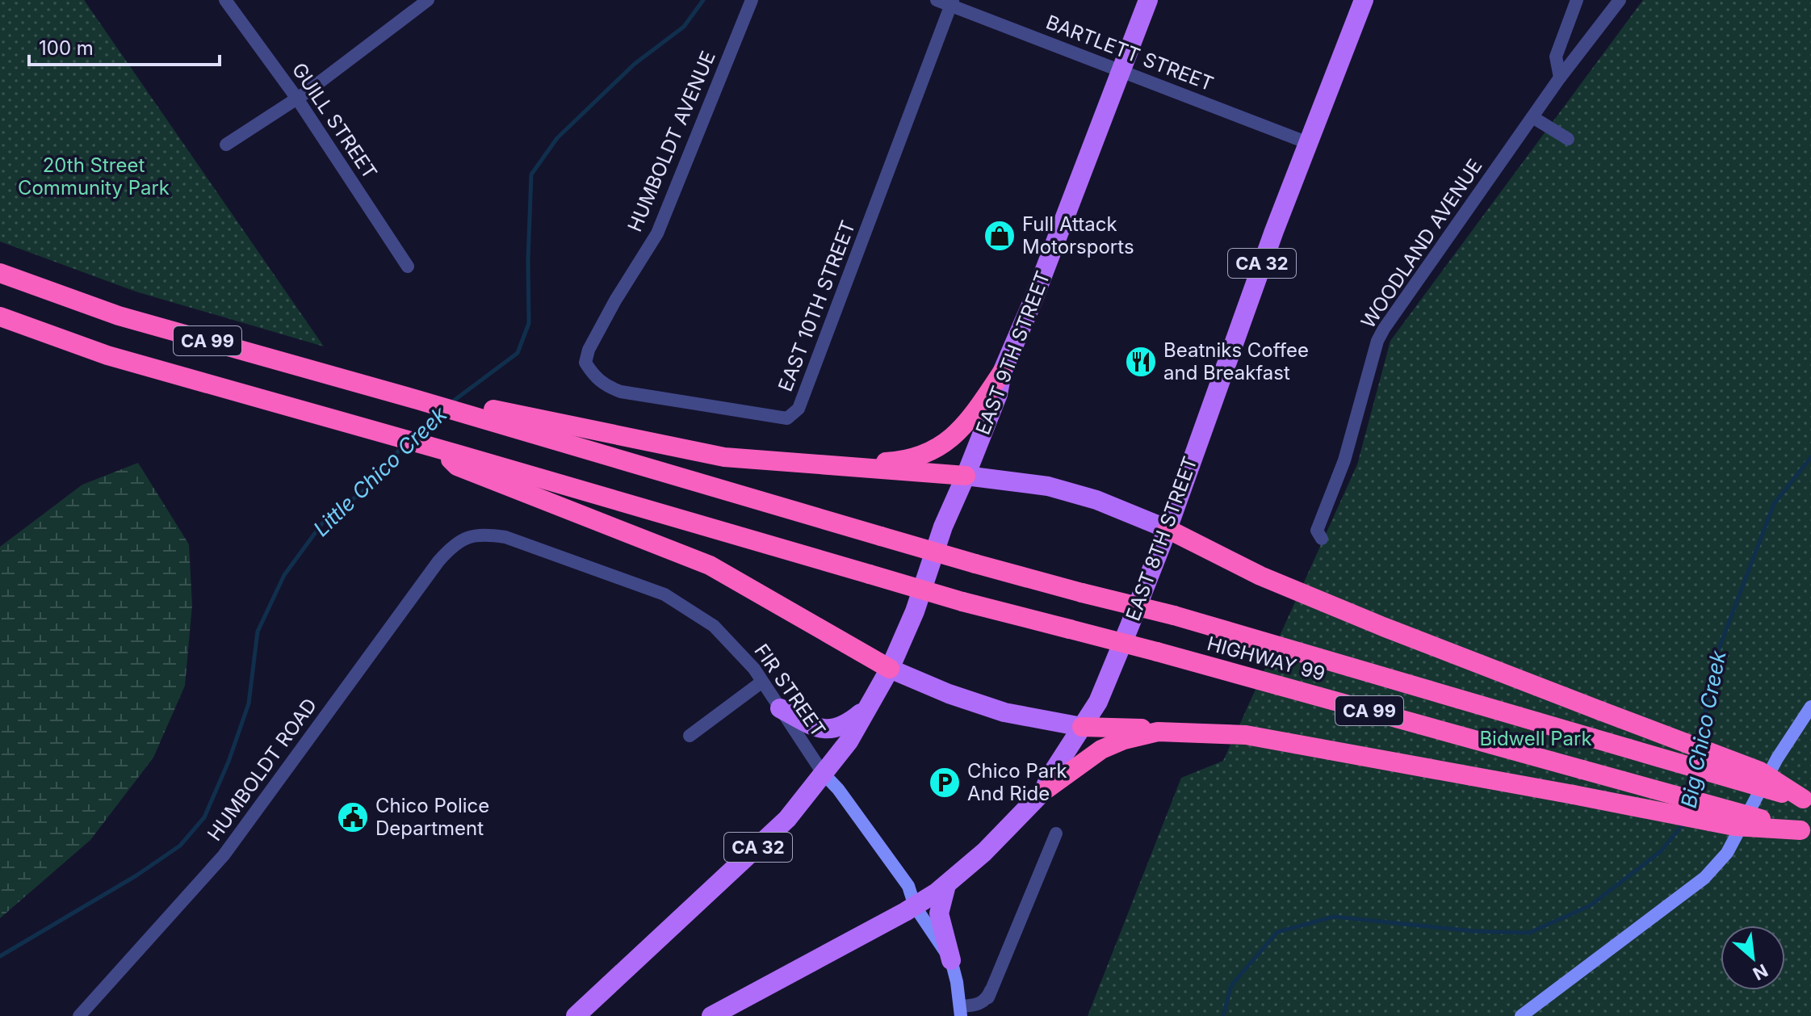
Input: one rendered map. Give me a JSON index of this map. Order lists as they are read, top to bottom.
{
  "streets": {
    "highway": ["CA 99", "HIGHWAY 99"],
    "main road": ["CA 32", "EAST 9TH STREET", "EAST 8TH STREET"],
    "street": [
      "BARTLETT STREET",
      "GUILL STREET",
      "HUMBOLDT AVENUE",
      "WOODLAND AVENUE",
      "EAST 10TH STREET",
      "FIR STREET",
      "HUMBOLDT ROAD"
    ]
  },
  "crossings": [
    ["BARTLETT STREET", "EAST 10TH STREET"],
    ["BARTLETT STREET", "EAST 9TH STREET"],
    ["BARTLETT STREET", "EAST 8TH STREET"],
    ["HUMBOLDT AVENUE", "EAST 10TH STREET"],
    ["CA 32", "EAST 9TH STREET"],
    ["CA 32", "EAST 8TH STREET"],
    ["CA 32", "FIR STREET"],
    ["CA 99", "HIGHWAY 99"],
    ["EAST 8TH STREET", "FIR STREET"],
    ["FIR STREET", "HUMBOLDT ROAD"]
  ],
  "water": ["Little Chico Creek", "Big Chico Creek"],
  "parks": ["20th Street Community Park", "Bidwell Park"],
  "places": {
    "shop": ["Full Attack Motorsports"],
    "restaurant": ["Beatniks Coffee and Breakfast"],
    "parking": ["Chico Park And Ride"],
    "public building": ["Chico Police Department"]
  },
  "scale_bar": "100 m",
  "north": "bottom right"
}
